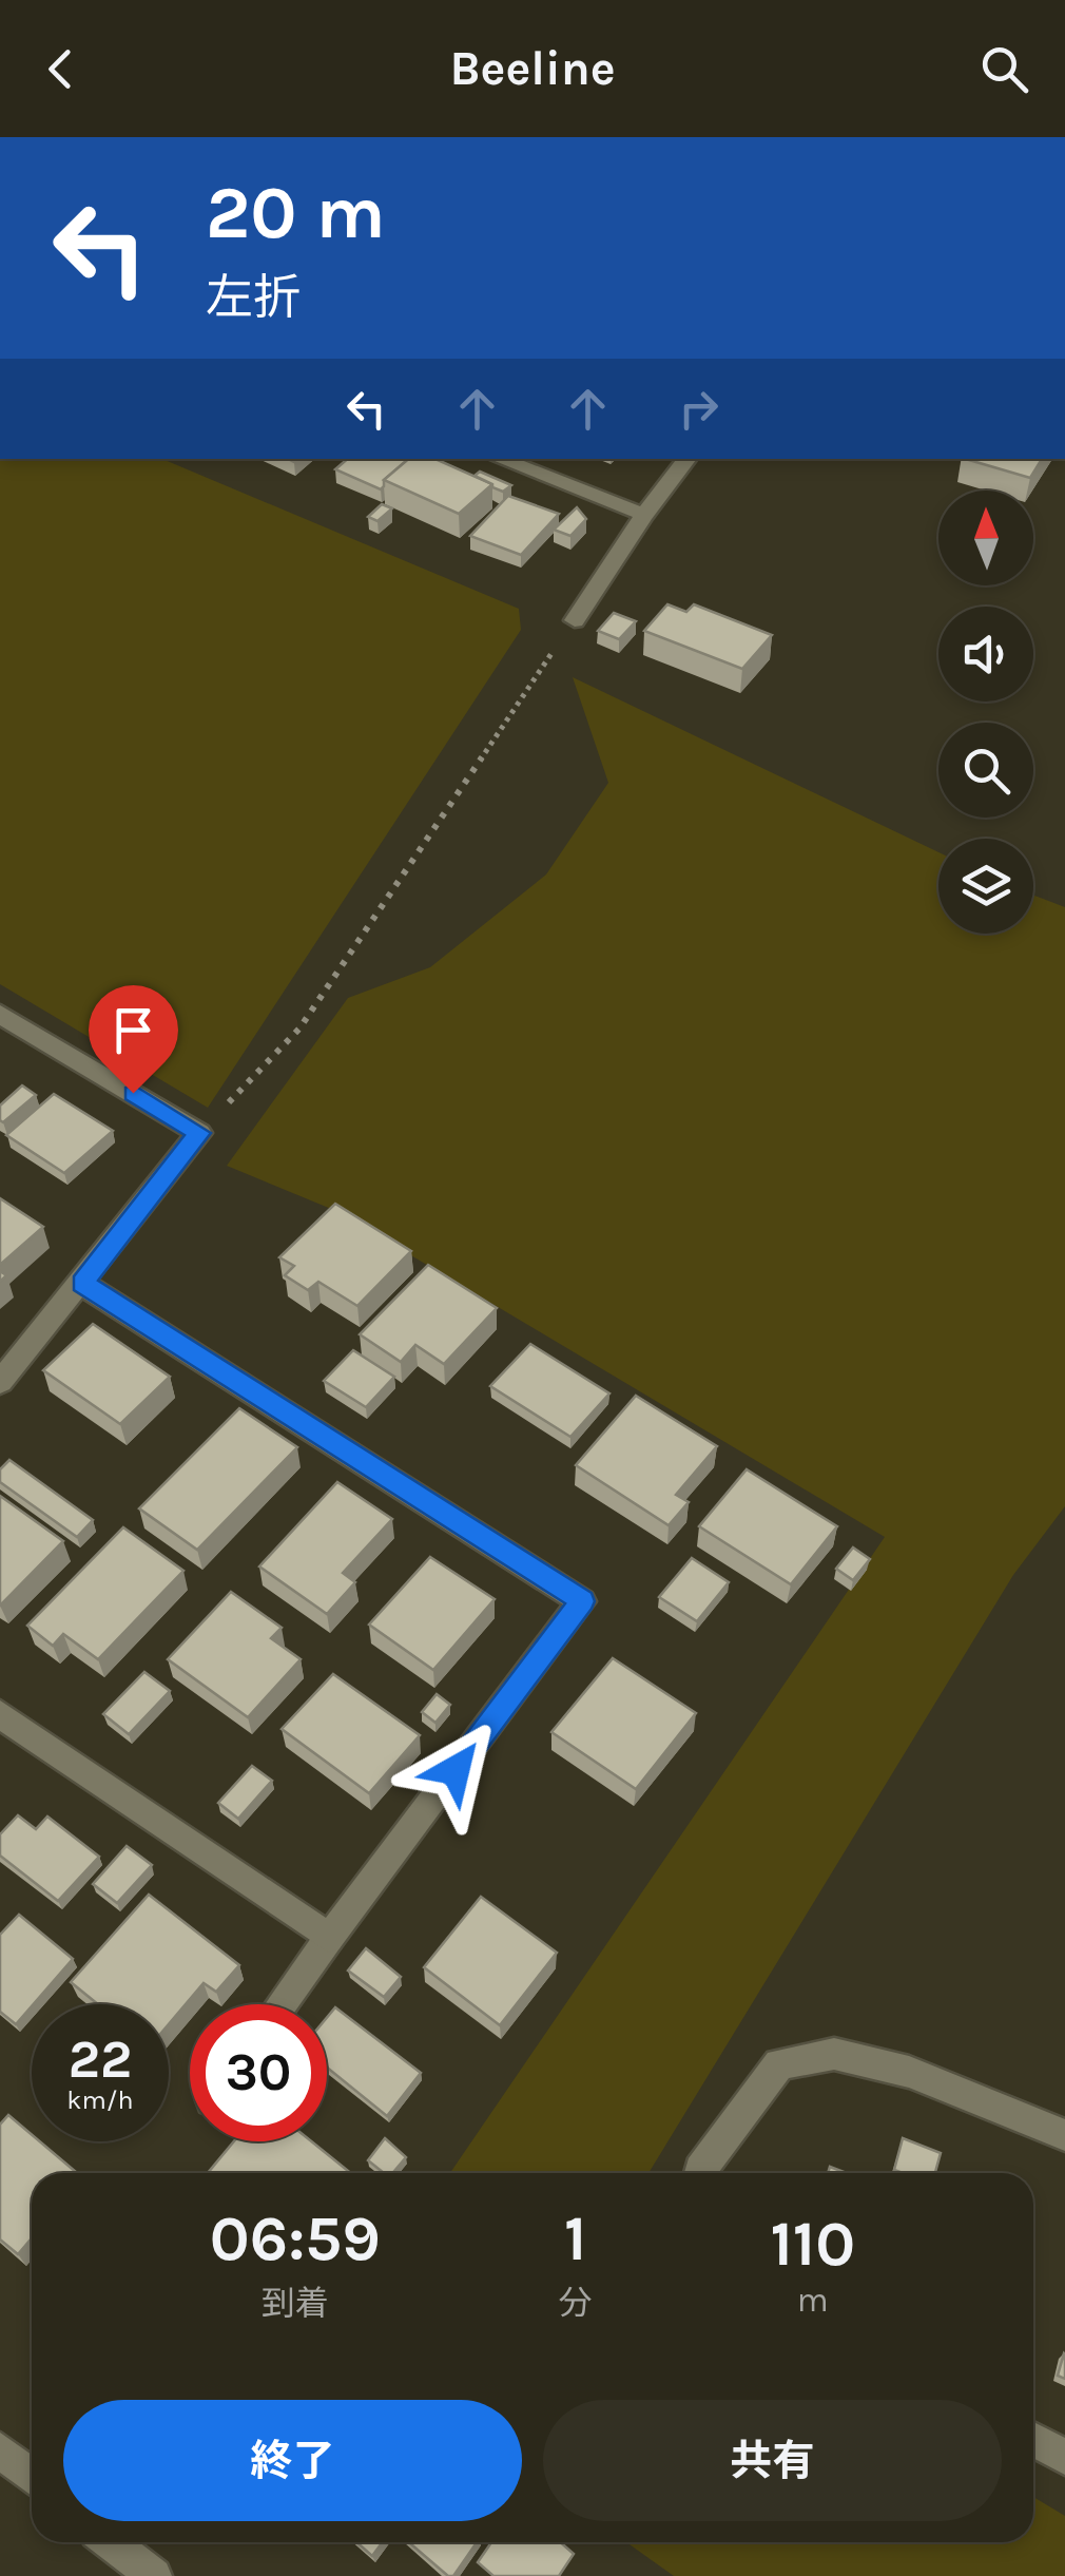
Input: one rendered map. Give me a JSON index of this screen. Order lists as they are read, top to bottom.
{
  "north": "top",
  "page": {
    "header": "Beeline",
    "turn": ["20 m", "左折"],
    "speed": "22 km/h",
    "limit": "30",
    "eta": [
      "06:59",
      "到着",
      "1",
      "分",
      "110",
      "m"
    ],
    "buttons": ["終了", "共有"]
  }
}
